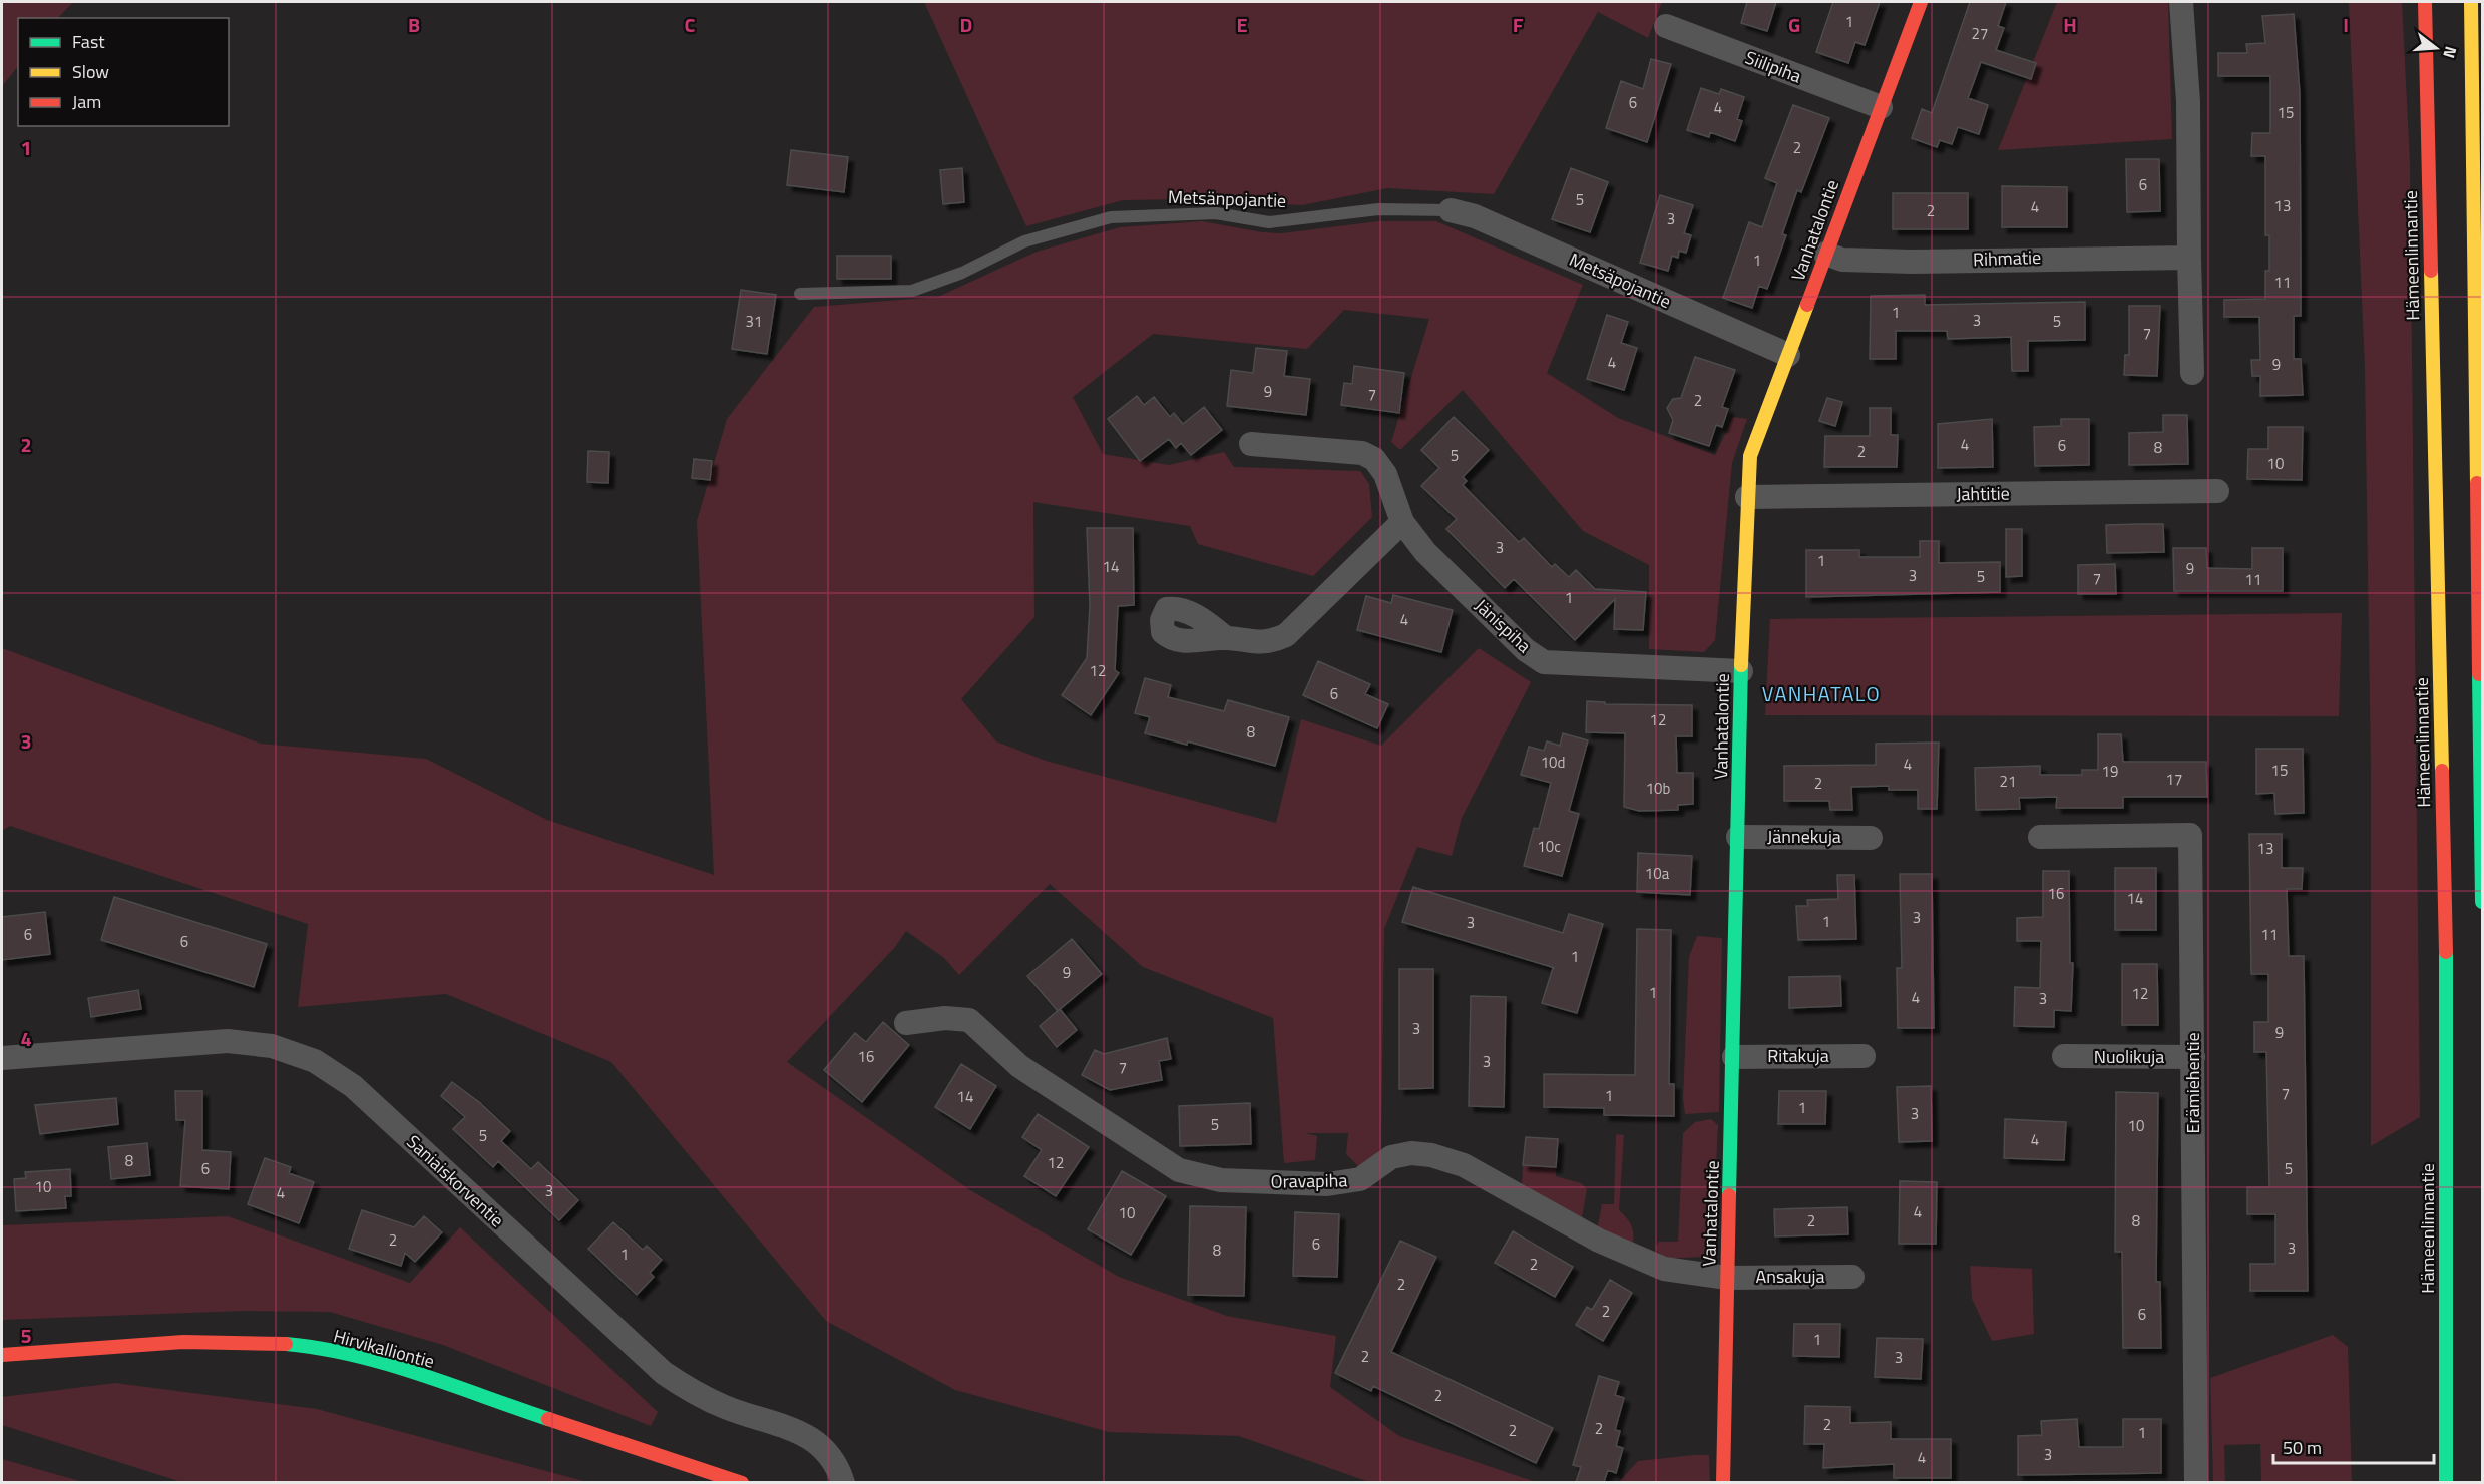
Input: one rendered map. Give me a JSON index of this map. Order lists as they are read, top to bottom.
{
  "streets": {
    "main road": ["Vanhatalontie", "Hämeenlinnantie", "Hirvikalliontie"],
    "street": [
      "Siilipiha",
      "Rihmatie",
      "Metsäpojantie",
      "Jahtitie",
      "Jänispiha",
      "Jännekuja",
      "Ritakuja",
      "Nuolikuja",
      "Erämiehentie",
      "Saniaiskorventie",
      "Oravapiha",
      "Ansakuja"
    ],
    "lane": ["Metsänpojantie"]
  },
  "crossings": [
    ["Siilipiha", "Vanhatalontie"],
    ["Metsänpojantie", "Metsäpojantie"],
    ["Vanhatalontie", "Rihmatie"],
    ["Vanhatalontie", "Metsäpojantie"],
    ["Vanhatalontie", "Jahtitie"],
    ["Vanhatalontie", "Jänispiha"],
    ["Vanhatalontie", "Jännekuja"],
    ["Vanhatalontie", "Ritakuja"],
    ["Vanhatalontie", "Oravapiha"],
    ["Vanhatalontie", "Ansakuja"],
    ["Nuolikuja", "Erämiehentie"],
    ["Oravapiha", "Ansakuja"]
  ],
  "districts": ["VANHATALO"],
  "house_numbers": [
    "1",
    "27",
    "6",
    "4",
    "15",
    "2",
    "6",
    "5",
    "13",
    "4",
    "2",
    "3",
    "1",
    "11",
    "1",
    "3",
    "31",
    "5",
    "7",
    "4",
    "9",
    "9",
    "7",
    "2",
    "4",
    "6",
    "8",
    "2",
    "5",
    "10",
    "3",
    "1",
    "14",
    "9",
    "3",
    "5",
    "7",
    "11",
    "1",
    "4",
    "12",
    "6",
    "12",
    "8",
    "10d",
    "4",
    "15",
    "19",
    "17",
    "21",
    "2",
    "10b",
    "10c",
    "13",
    "10a",
    "16",
    "14",
    "3",
    "1",
    "3",
    "6",
    "11",
    "6",
    "1",
    "9",
    "1",
    "12",
    "4",
    "3",
    "3",
    "9",
    "16",
    "3",
    "7",
    "7",
    "1",
    "14",
    "1",
    "3",
    "5",
    "10",
    "5",
    "4",
    "8",
    "12",
    "6",
    "5",
    "10",
    "3",
    "4",
    "4",
    "10",
    "2",
    "8",
    "2",
    "6",
    "3",
    "8",
    "1",
    "2",
    "2",
    "2",
    "6",
    "1",
    "2",
    "3",
    "2",
    "2",
    "2",
    "2",
    "1",
    "3",
    "4"
  ],
  "legend": ["Fast", "Slow", "Jam"],
  "scale_bar": "50 m",
  "north": "right",
  "grid": {
    "columns": [
      "B",
      "C",
      "D",
      "E",
      "F",
      "G",
      "H",
      "I"
    ],
    "rows": [
      "1",
      "2",
      "3",
      "4",
      "5"
    ]
  }
}
